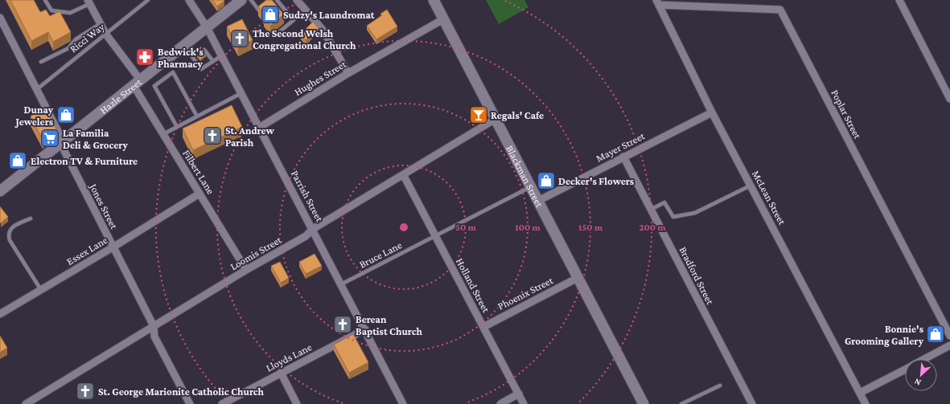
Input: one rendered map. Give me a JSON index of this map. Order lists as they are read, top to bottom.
{
  "streets": {
    "main road": ["Hazle Street", "Blackman Street"],
    "street": [
      "Hughes Street",
      "Poplar Street",
      "Mayer Street",
      "Filbert Lane",
      "Parrish Street",
      "McLean Street",
      "Jones Street",
      "Essex Lane",
      "Loomis Street",
      "Bradford Street",
      "Holland Street",
      "Phoenix Street",
      "Lloyds Lane"
    ],
    "lane": ["Ricci Way", "Bruce Lane"]
  },
  "crossings": [
    ["Ricci Way", "Filbert Lane"],
    ["Ricci Way", "Jones Street"],
    ["Hughes Street", "Blackman Street"],
    ["Hughes Street", "Parrish Street"],
    ["Hazle Street", "Filbert Lane"],
    ["Hazle Street", "Parrish Street"],
    ["Hazle Street", "Jones Street"],
    ["Poplar Street", "McLean Street"],
    ["Mayer Street", "Blackman Street"],
    ["Mayer Street", "McLean Street"],
    ["Mayer Street", "Bradford Street"],
    ["Filbert Lane", "Essex Lane"],
    ["Filbert Lane", "Loomis Street"],
    ["Blackman Street", "Loomis Street"],
    ["Blackman Street", "Bruce Lane"],
    ["Blackman Street", "Phoenix Street"],
    ["Parrish Street", "Loomis Street"],
    ["Parrish Street", "Bruce Lane"],
    ["Parrish Street", "Lloyds Lane"],
    ["Jones Street", "Essex Lane"],
    ["Jones Street", "Loomis Street"],
    ["Loomis Street", "Holland Street"],
    ["Bruce Lane", "Holland Street"],
    ["Holland Street", "Phoenix Street"]
  ],
  "places": {
    "shop": [
      "Sudzy's Laundromat",
      "Dunay Jewelers",
      "Electron TV & Furniture",
      "Decker's Flowers",
      "Bonnie's Grooming Gallery"
    ],
    "church": [
      "The Second Welsh Congregational Church",
      "St. Andrew Parish",
      "Berean Baptist Church",
      "St. George Marionite Catholic Church"
    ],
    "pharmacy": ["Bedwick's Pharmacy"],
    "bar": ["Regals' Cafe"],
    "supermarket": ["La Familia Deli & Grocery"]
  },
  "north": "bottom left",
  "rings": [
    "50 m",
    "100 m",
    "150 m",
    "200 m"
  ]
}
